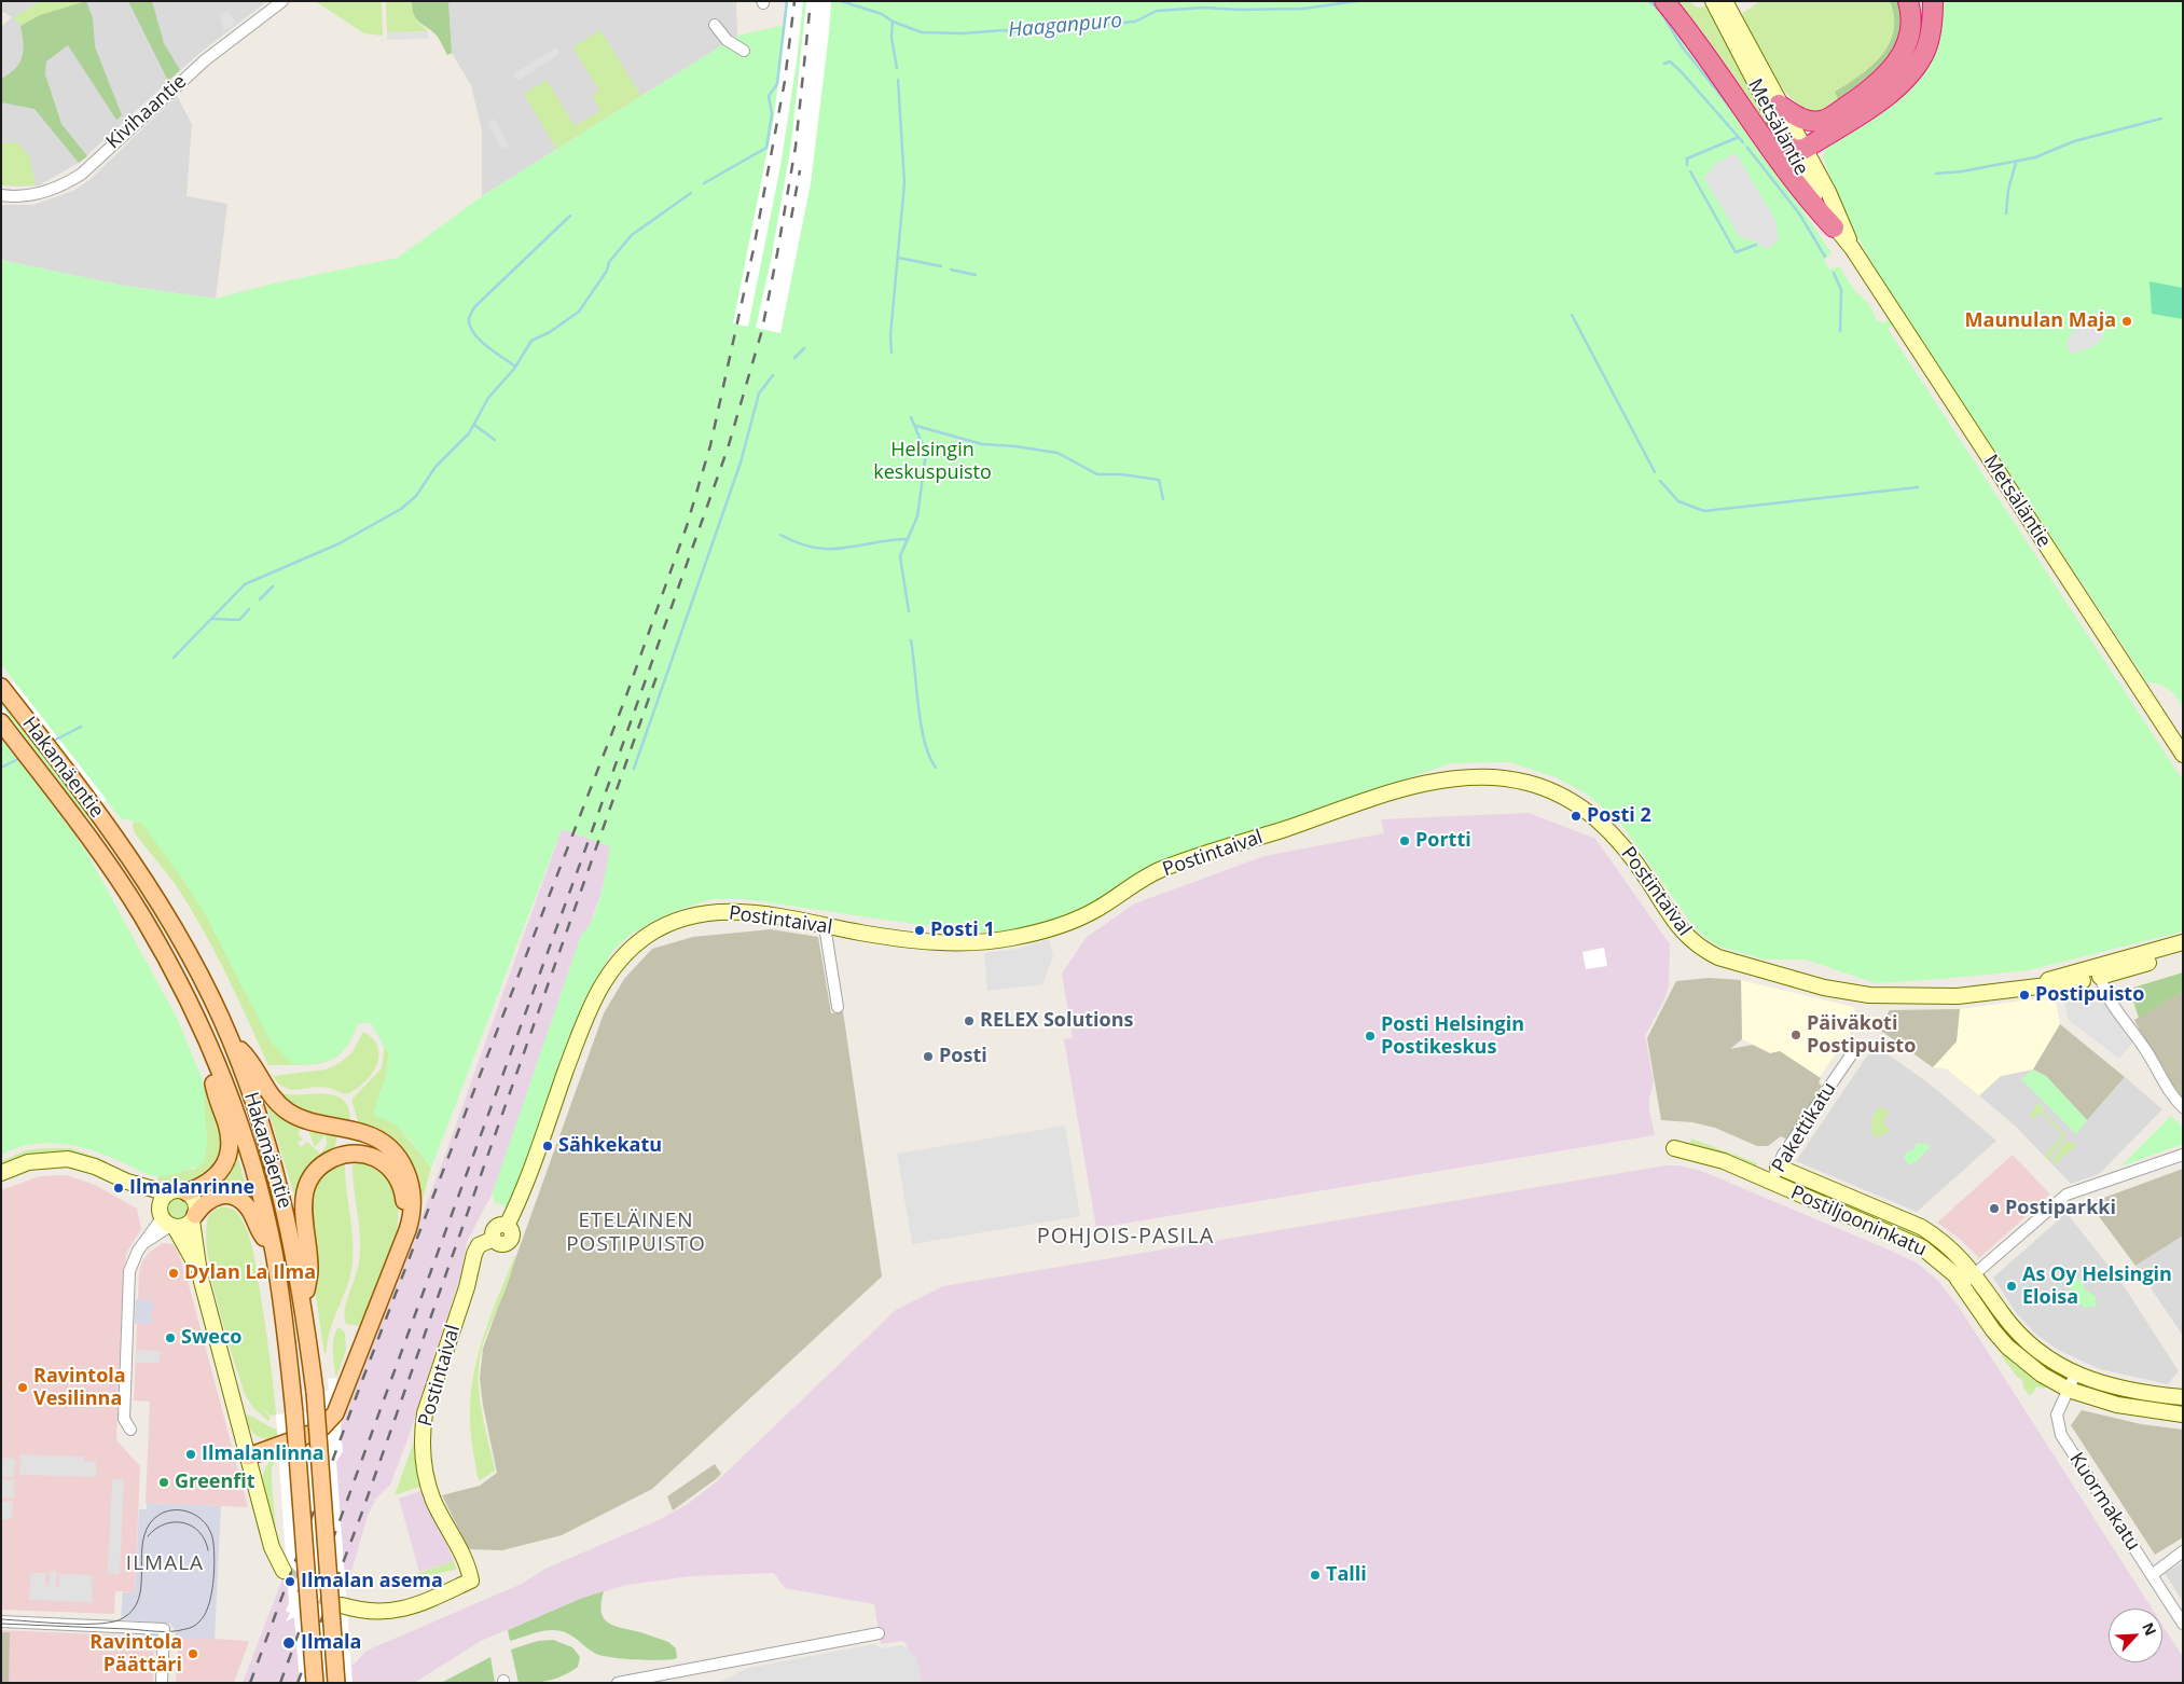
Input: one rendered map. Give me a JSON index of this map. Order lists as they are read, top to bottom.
{
  "streets": {
    "main road": ["Hakamäentie"],
    "street": [
      "Kivihaantie",
      "Metsäläntie",
      "Postintaival",
      "Pakettikatu",
      "Postiljooninkatu",
      "Kuormakatu"
    ]
  },
  "crossings": [
    ["Pakettikatu", "Postiljooninkatu"],
    ["Postiljooninkatu", "Kuormakatu"]
  ],
  "districts": ["ETELÄINEN POSTIPUISTO", "POHJOIS-PASILA", "ILMALA"],
  "water": ["Haaganpuro"],
  "parks": ["Helsingin keskuspuisto"],
  "places": [
    "Maunulan Maja",
    "Posti 2",
    "Portti",
    "Posti 1",
    "Postipuisto",
    "RELEX Solutions",
    "Päiväkoti Postipuisto",
    "Posti Helsingin Postikeskus",
    "Posti",
    "Sähkekatu",
    "Ilmalanrinne",
    "Postiparkki",
    "Dylan La Ilma",
    "As Oy Helsingin Eloisa",
    "Sweco",
    "Ravintola Vesilinna",
    "Ilmalanlinna",
    "Greenfit",
    "Talli",
    "Ilmalan asema",
    "Ilmala",
    "Ravintola Päättäri"
  ],
  "north": "top right"
}
